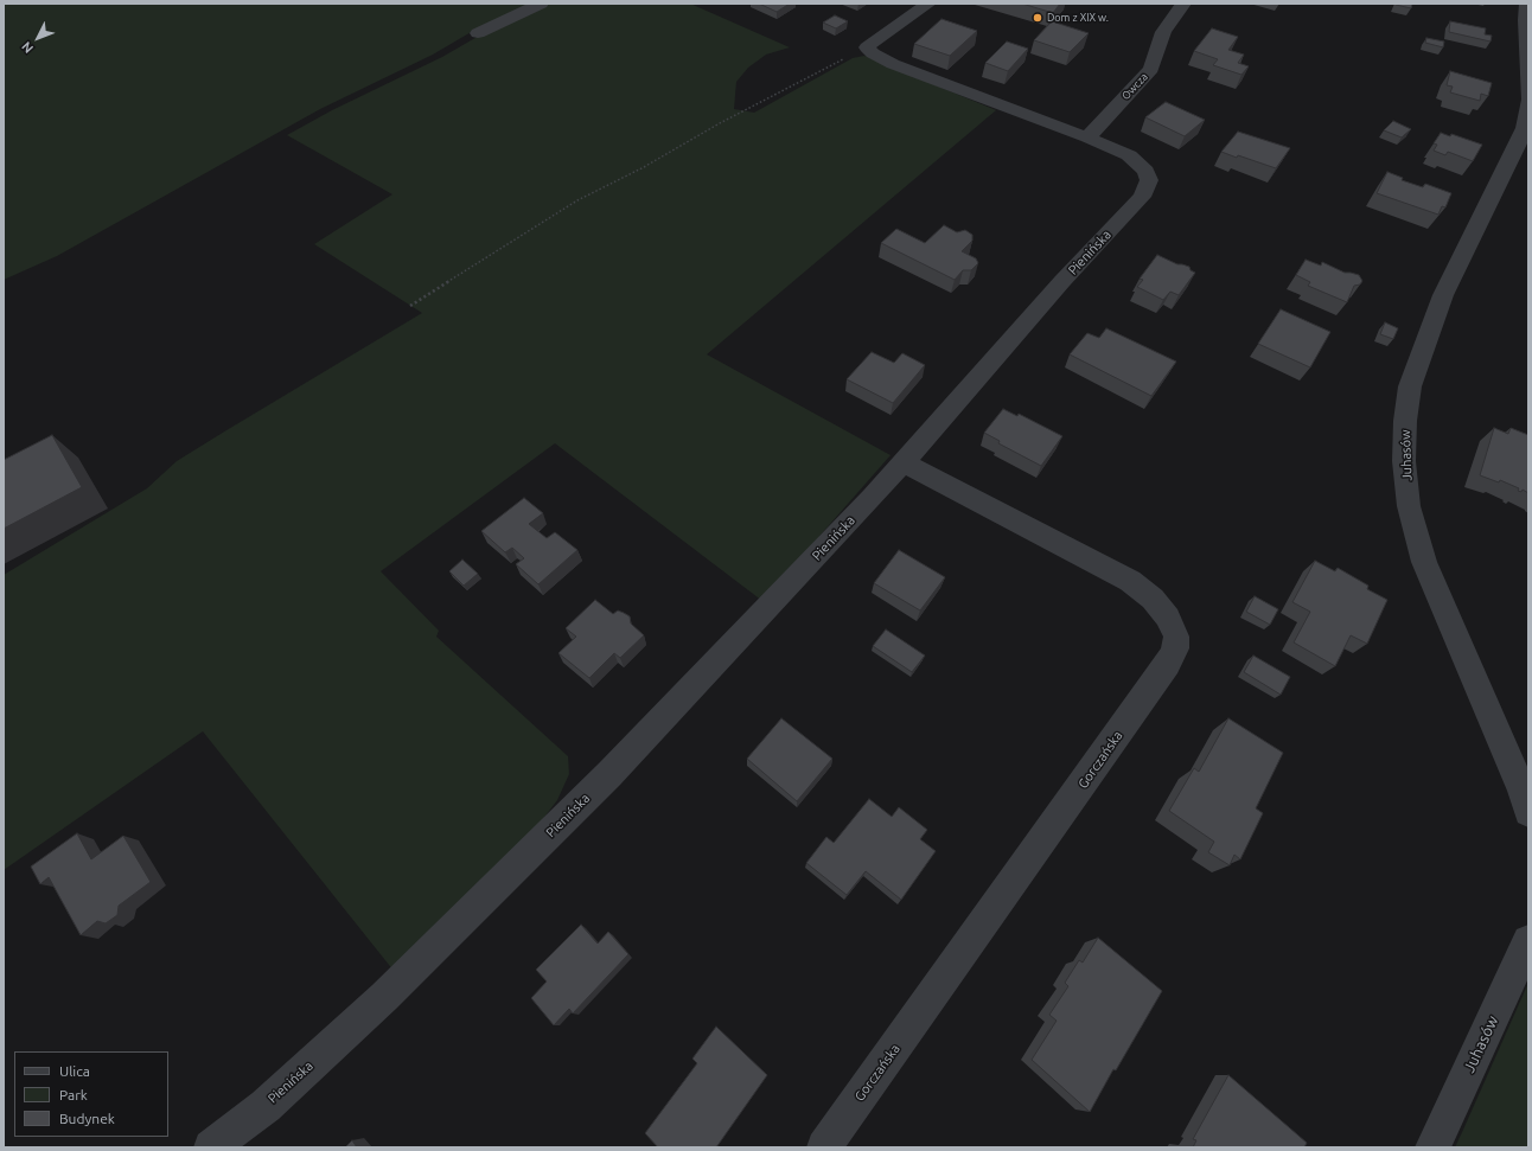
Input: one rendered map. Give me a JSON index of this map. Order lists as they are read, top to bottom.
{
  "streets": {
    "street": [
      "Owcza",
      "Pienińska",
      "Juhasów",
      "Gorczańska"
    ]
  },
  "crossings": [
    ["Owcza", "Pienińska"],
    ["Pienińska", "Gorczańska"]
  ],
  "places": ["Dom z XIX w."],
  "legend": ["Ulica", "Park", "Budynek"],
  "north": "bottom left"
}
